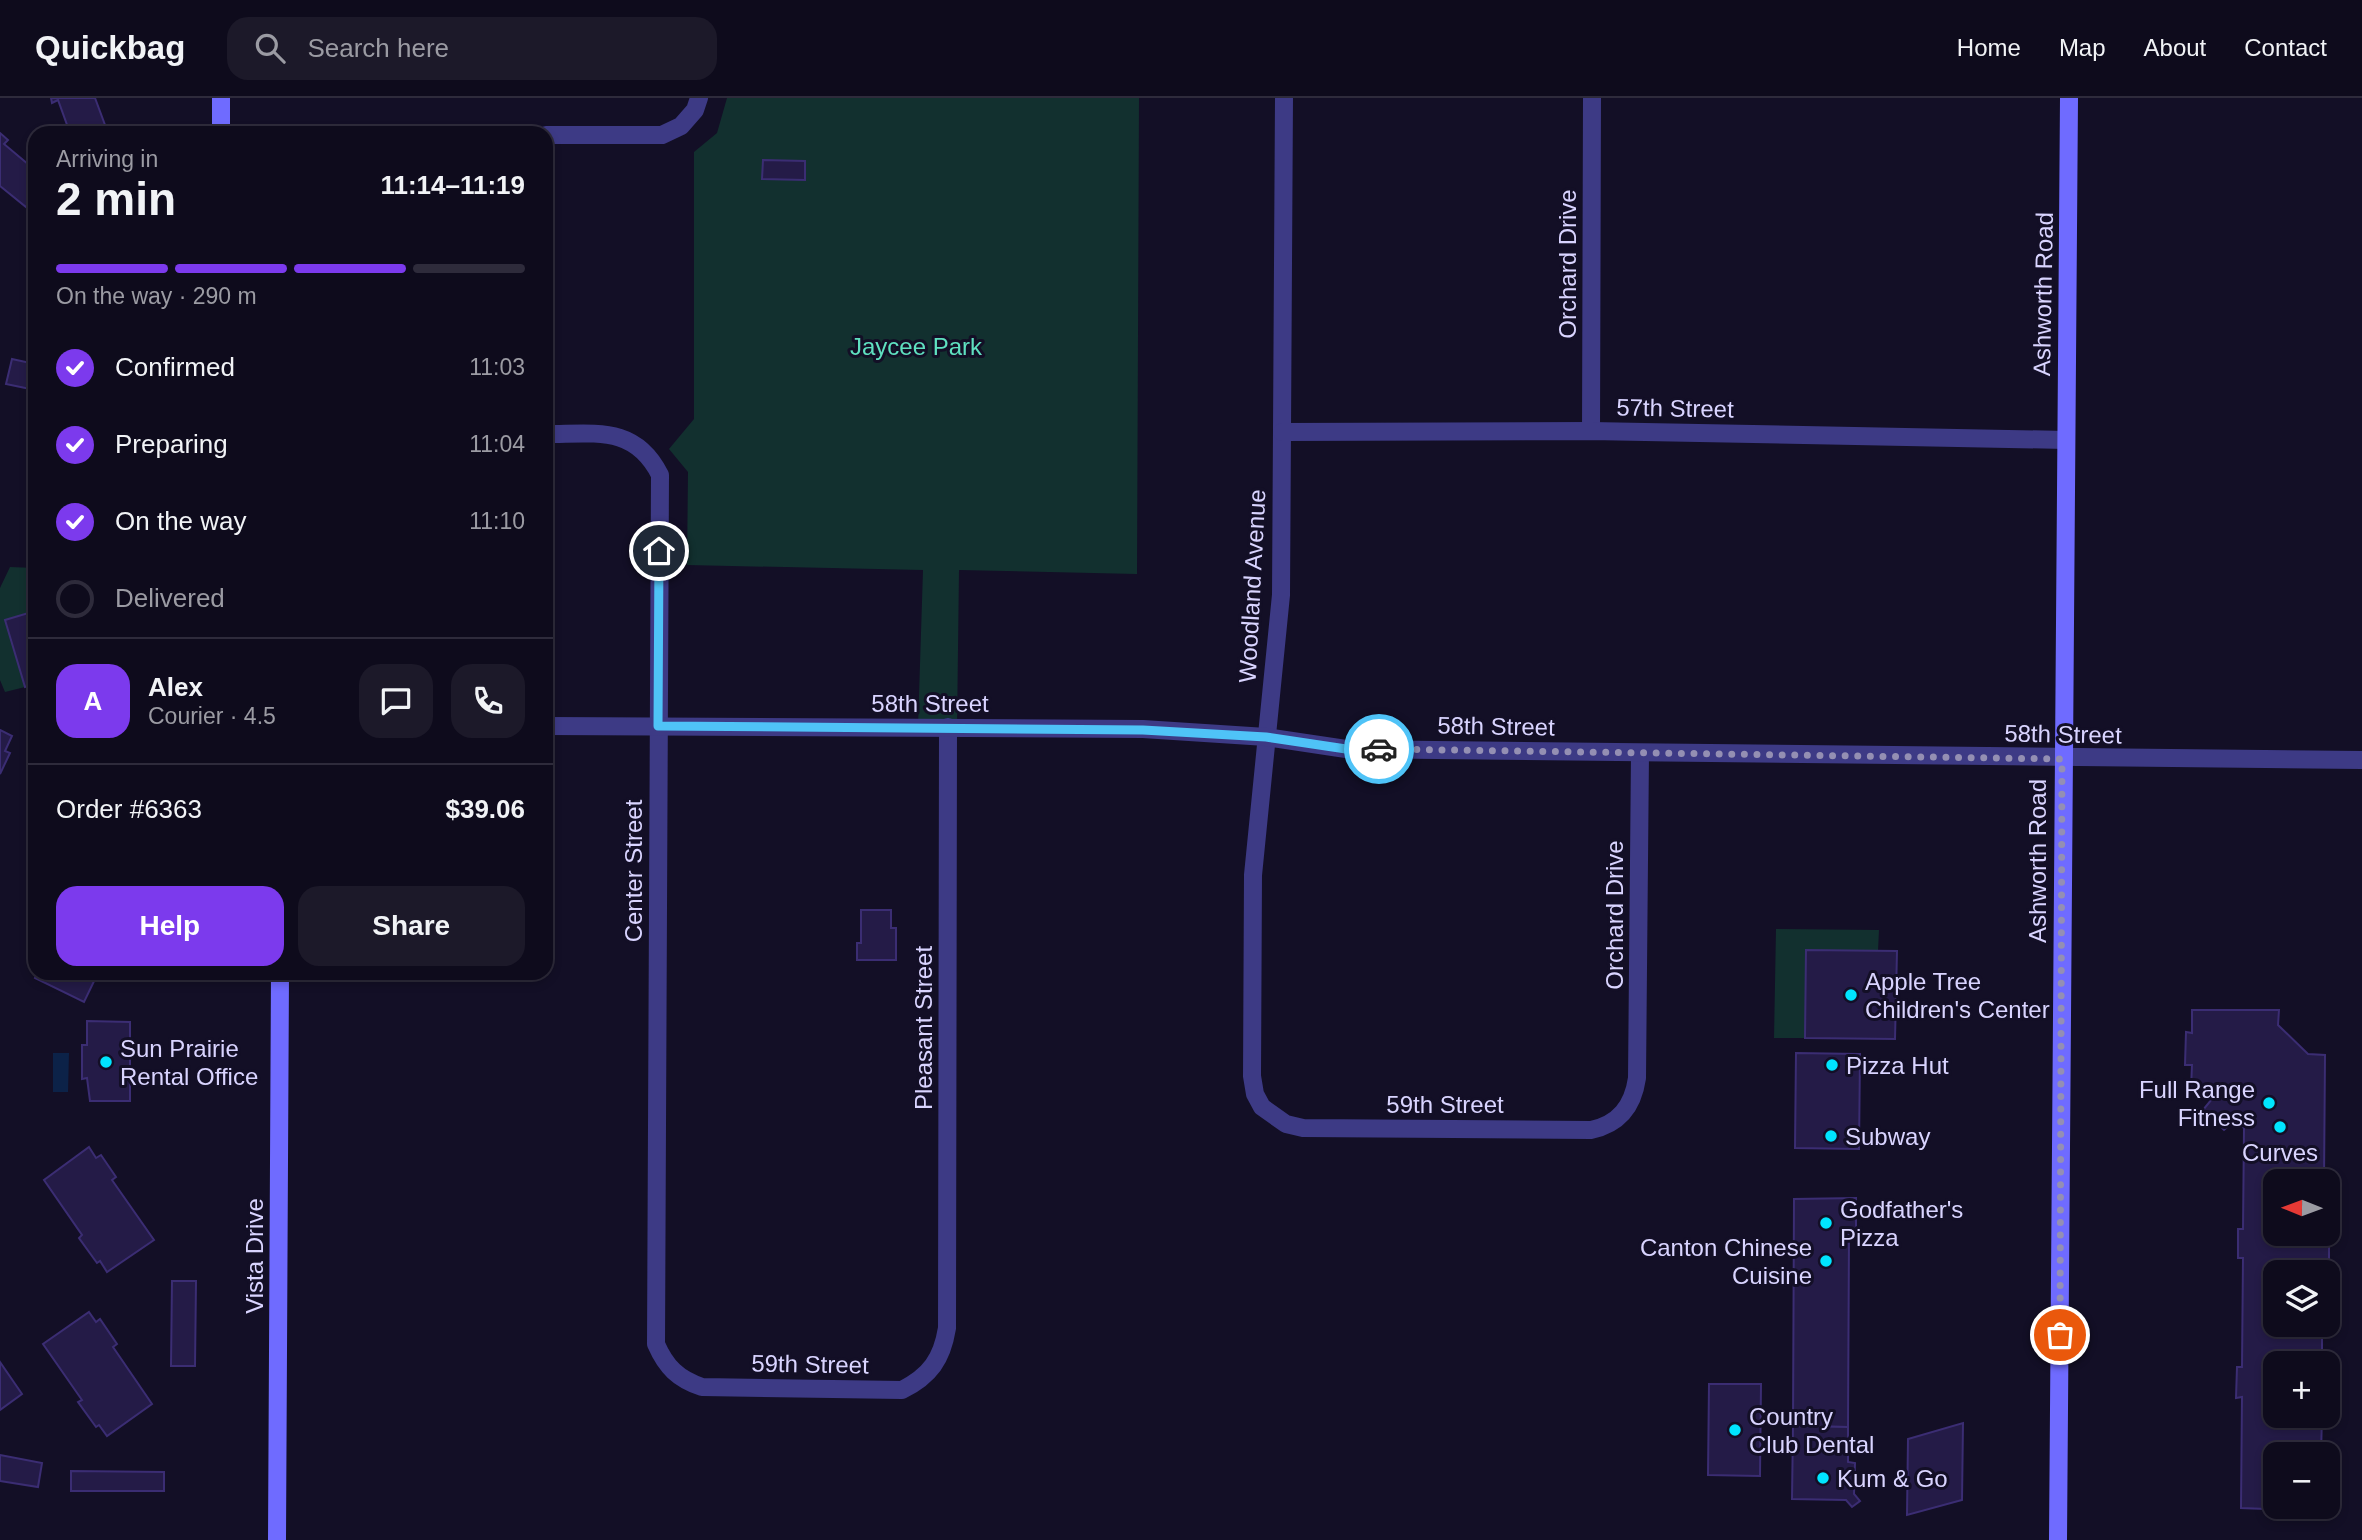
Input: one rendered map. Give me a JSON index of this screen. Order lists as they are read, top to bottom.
{
  "streets": {
    "main road": ["Ashworth Road", "Vista Drive"],
    "street": [
      "Orchard Drive",
      "57th Street",
      "Woodland Avenue",
      "58th Street",
      "Center Street",
      "Pleasant Street",
      "59th Street"
    ]
  },
  "crossings": [
    ["Orchard Drive", "57th Street"],
    ["Orchard Drive", "58th Street"],
    ["Orchard Drive", "59th Street"],
    ["Ashworth Road", "57th Street"],
    ["Ashworth Road", "58th Street"],
    ["57th Street", "Woodland Avenue"],
    ["Woodland Avenue", "58th Street"],
    ["Woodland Avenue", "59th Street"],
    ["58th Street", "Center Street"],
    ["58th Street", "Pleasant Street"],
    ["Center Street", "59th Street"],
    ["Pleasant Street", "59th Street"]
  ],
  "parks": ["Jaycee Park"],
  "places": [
    "Apple Tree Children's Center",
    "Sun Prairie Rental Office",
    "Pizza Hut",
    "Full Range Fitness",
    "Curves",
    "Subway",
    "Godfather's Pizza",
    "Canton Chinese Cuisine",
    "Country Club Dental",
    "Kum & Go"
  ],
  "north": "left",
  "page": {
    "header": "Quickbag",
    "search": "Search here",
    "nav": [
      "Home",
      "Map",
      "About",
      "Contact"
    ],
    "heading": ["2 min", "Arriving in", "11:14–11:19"],
    "panel": [
      "Alex",
      "Courier · 4.5",
      "Order #6363",
      "$39.06"
    ],
    "bar": "On the way · 290 m",
    "list": [
      ["Confirmed", "11:03"],
      ["Preparing", "11:04"],
      ["On the way", "11:10"],
      "Delivered"
    ],
    "round": "A",
    "buttons": ["Help", "Share"],
    "map_buttons": ["+", "−"]
  }
}
